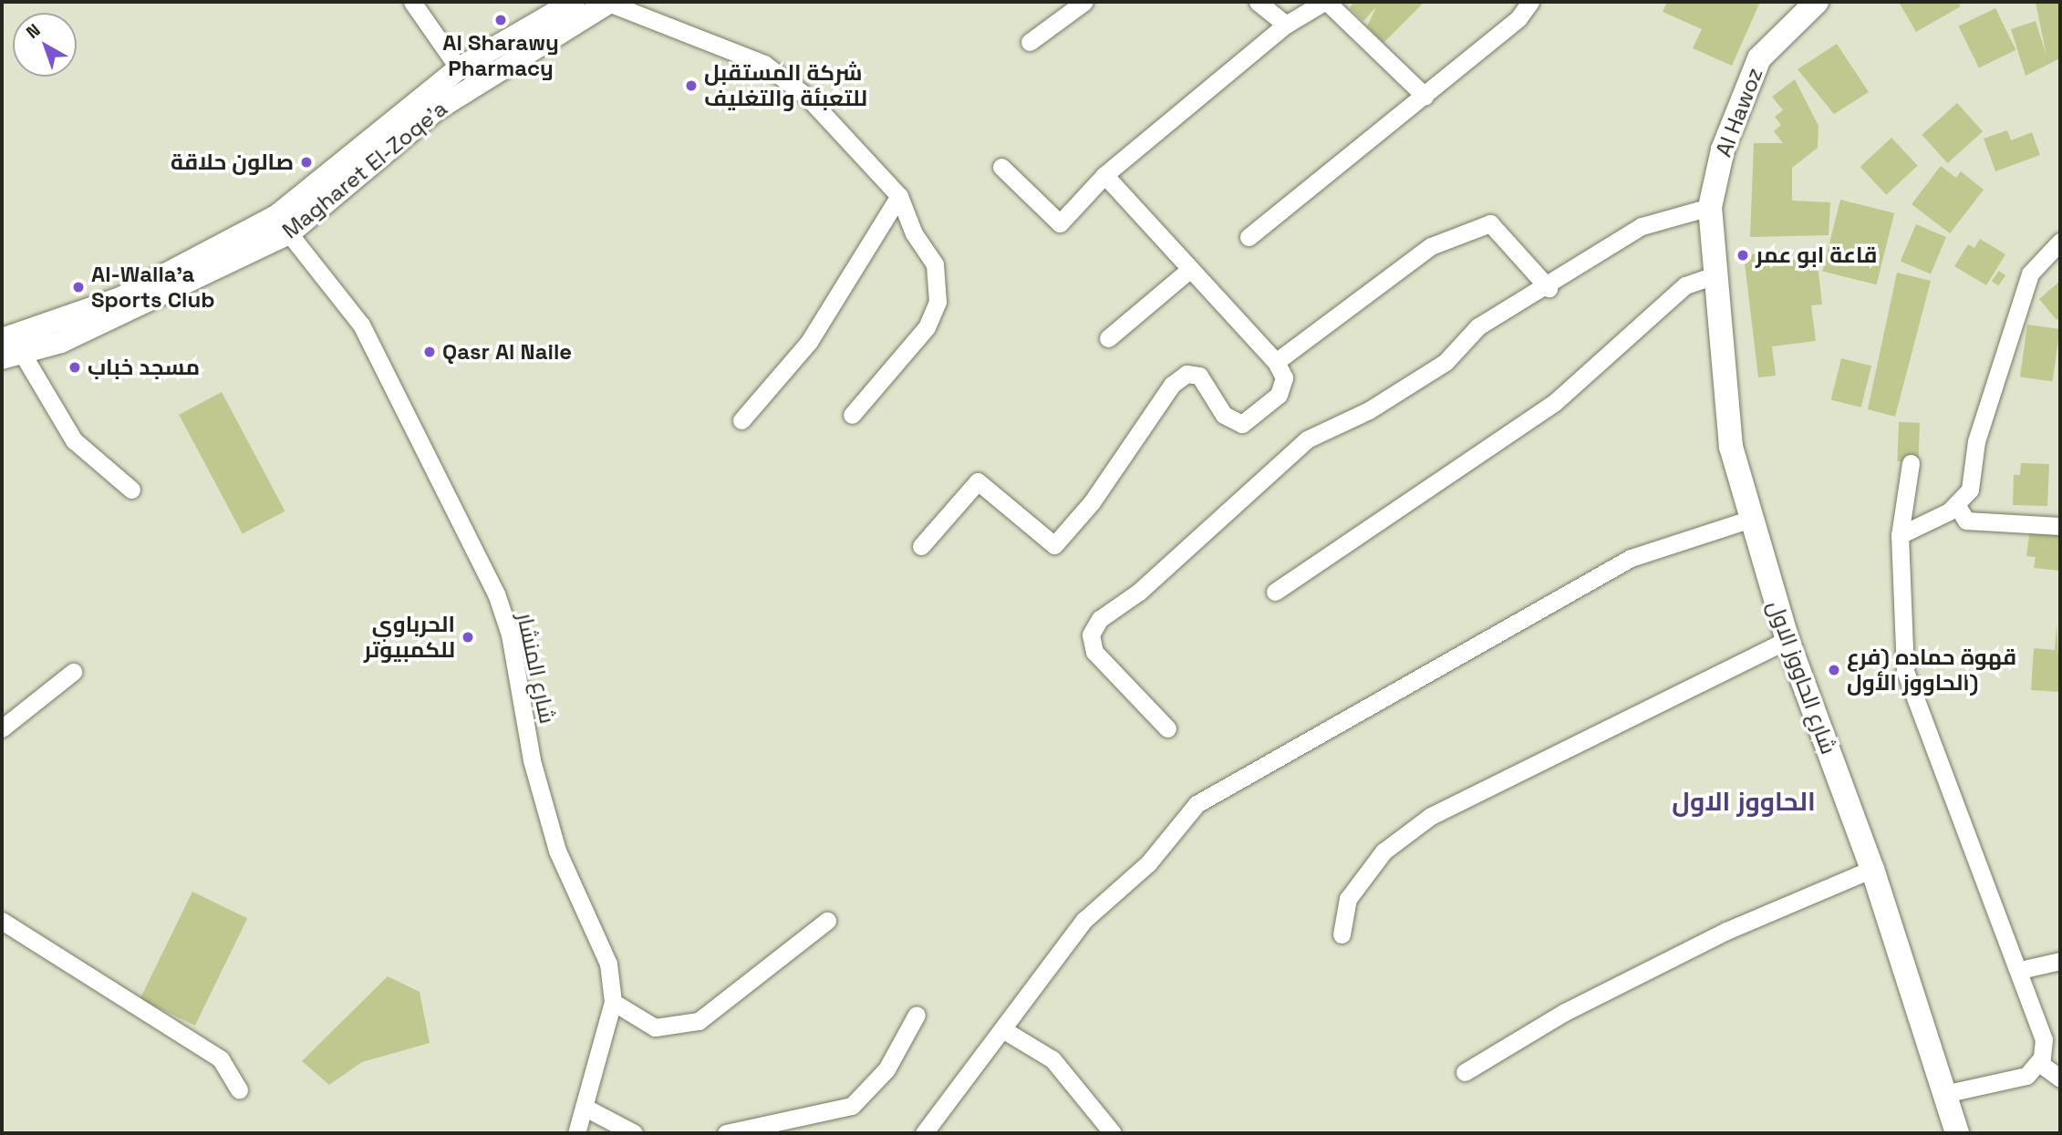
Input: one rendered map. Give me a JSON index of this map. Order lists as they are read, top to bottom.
{
  "streets": {
    "main road": ["Al Hawoz", "شارع الحاووز الاول"],
    "street": ["Magharet El-Zoqe'a", "شارع المنشار"]
  },
  "crossings": [
    ["Al Hawoz", "شارع الحاووز الاول"],
    ["Magharet El-Zoqe'a", "شارع المنشار"]
  ],
  "districts": ["الحاووز الاول"],
  "places": [
    "Al Sharawy Pharmacy",
    "شركة المستقبل للتعبئة والتغليف",
    "صالون حلاقة",
    "قاعة ابو عمر",
    "Al-Walla’a Sports Club",
    "Qasr Al Naile",
    "مسجد خباب",
    "الحرباوي للكمبيوتر",
    "قهوة حماده (فرع الحاووز الأول)"
  ],
  "north": "top left"
}
